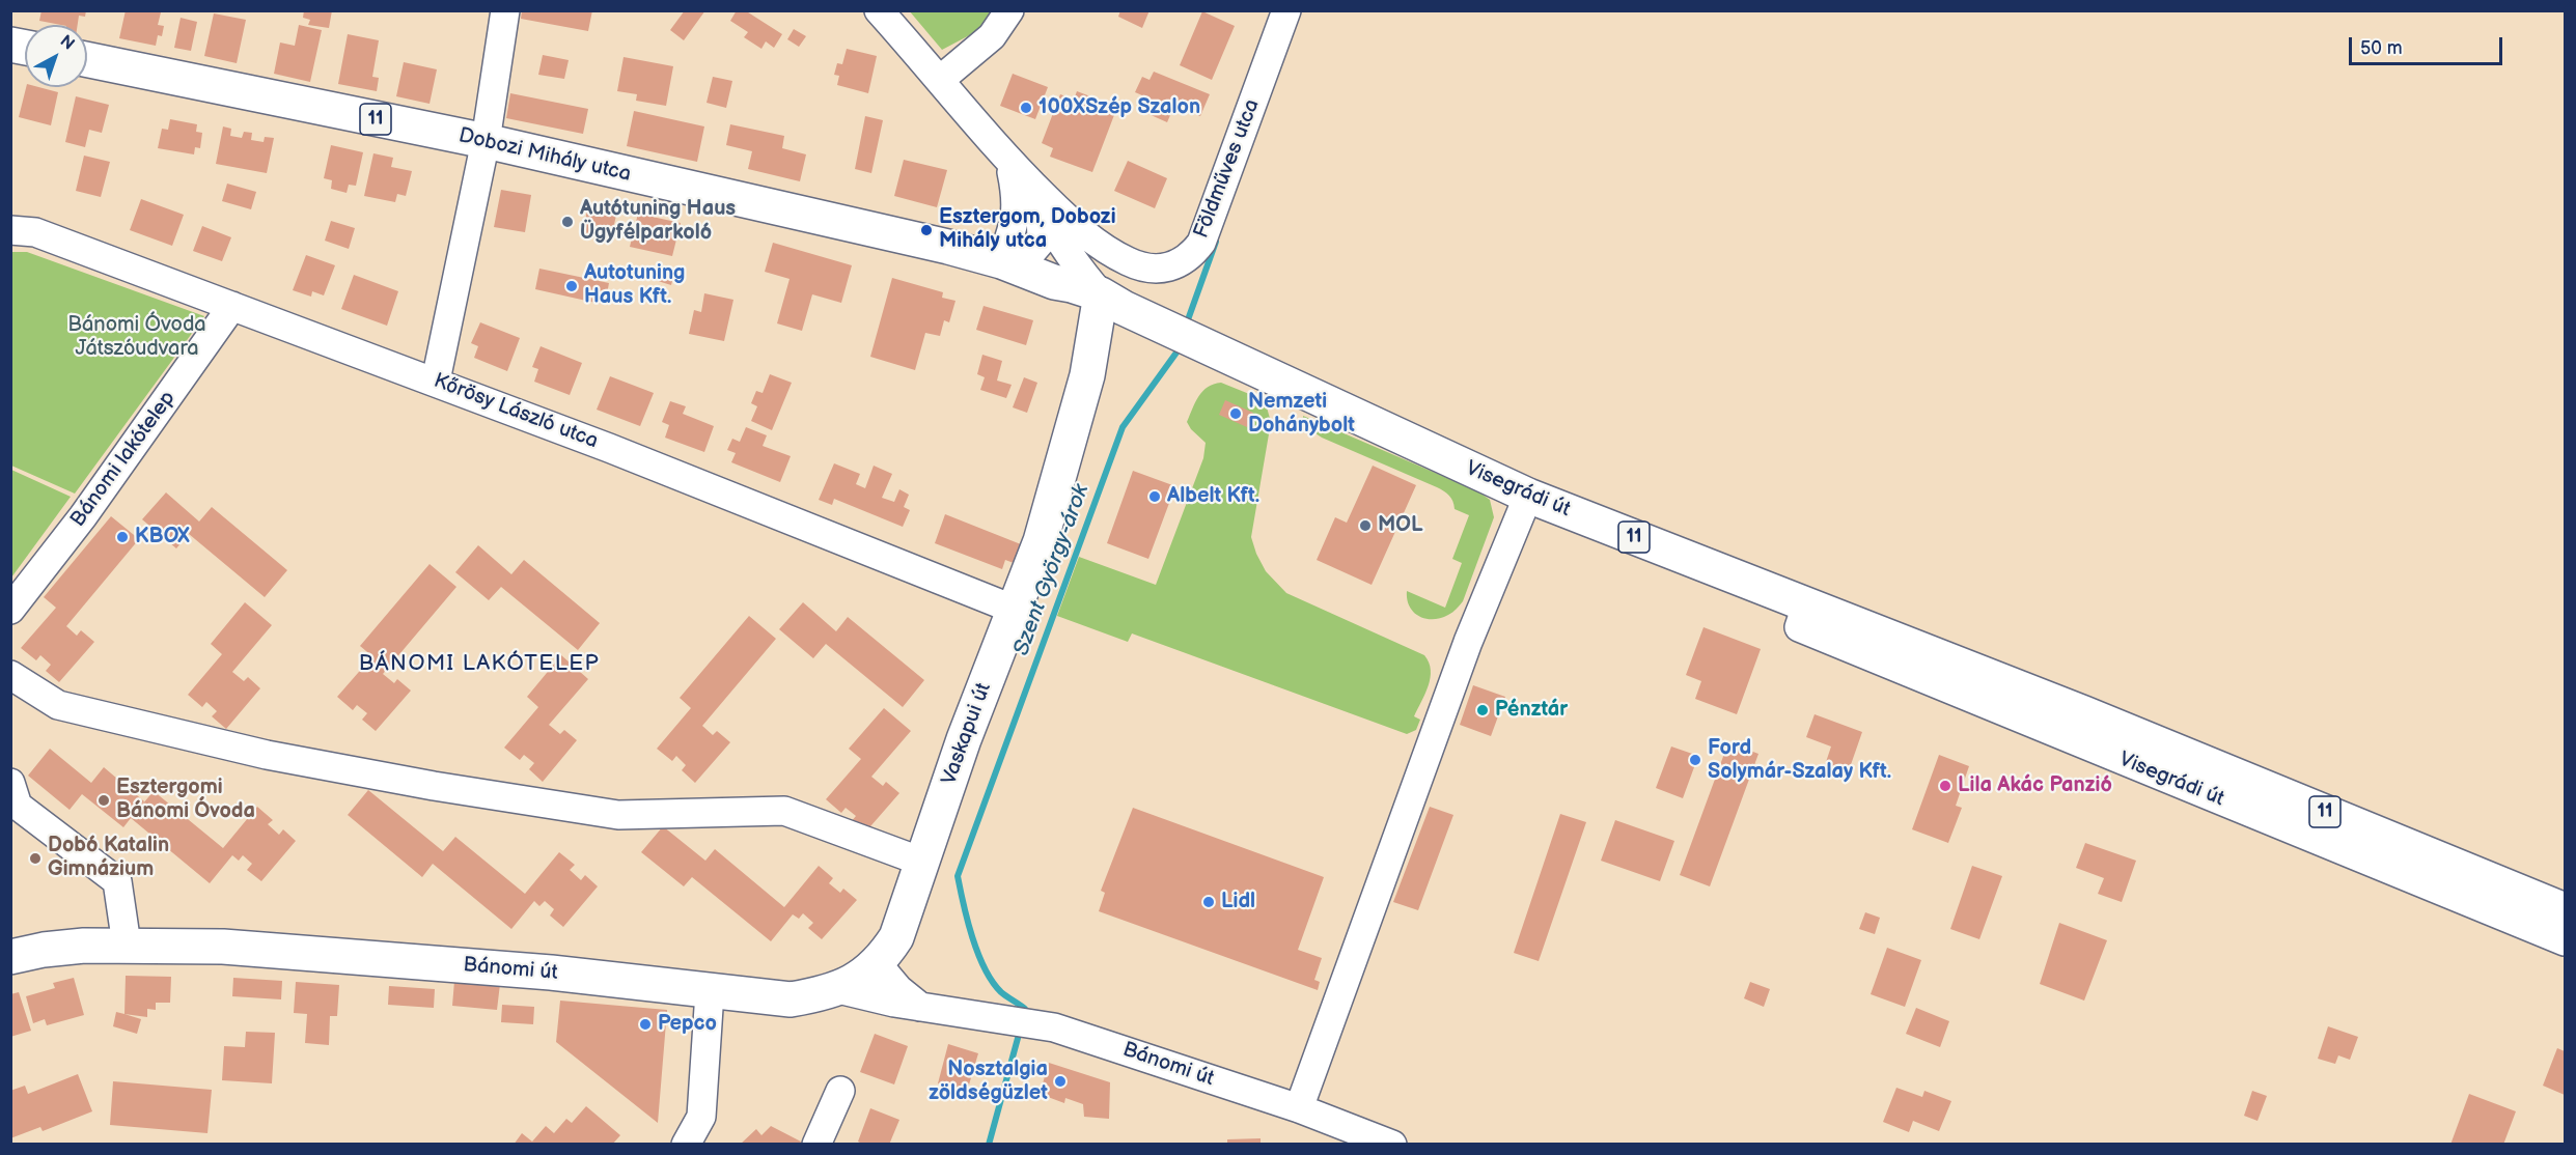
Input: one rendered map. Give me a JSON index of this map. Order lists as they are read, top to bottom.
{
  "streets": {
    "main road": [
      "11",
      "Dobozi Mihály utca",
      "Visegrádi út",
      "Vaskapui út",
      "Bánomi út"
    ],
    "street": ["Földműves utca", "Kőrösy László utca", "Bánomi lakótelep"]
  },
  "crossings": [
    ["Dobozi Mihály utca", "Földműves utca"],
    ["Dobozi Mihály utca", "Visegrádi út"],
    ["Dobozi Mihály utca", "Vaskapui út"],
    ["Földműves utca", "Vaskapui út"],
    ["Kőrösy László utca", "Bánomi lakótelep"],
    ["Kőrösy László utca", "Vaskapui út"],
    ["Vaskapui út", "Bánomi út"]
  ],
  "districts": ["BÁNOMI LAKÓTELEP"],
  "water": ["Szent György-árok"],
  "parks": ["Bánomi Óvoda Játszóudvara"],
  "places": [
    "100XSzép Szalon",
    "Autótuning Haus Ügyfélparkoló",
    "Esztergom, Dobozi Mihály utca",
    "Autotuning Haus Kft.",
    "Nemzeti Dohánybolt",
    "Albelt Kft.",
    "MOL",
    "KBOX",
    "Pénztár",
    "Ford Solymár-Szalay Kft.",
    "Lila Akác Panzió",
    "Esztergomi Bánomi Óvoda",
    "Dobó Katalin Gimnázium",
    "Lidl",
    "Pepco",
    "Nosztalgia zöldségüzlet"
  ],
  "scale_bar": "50 m",
  "north": "top right"
}
